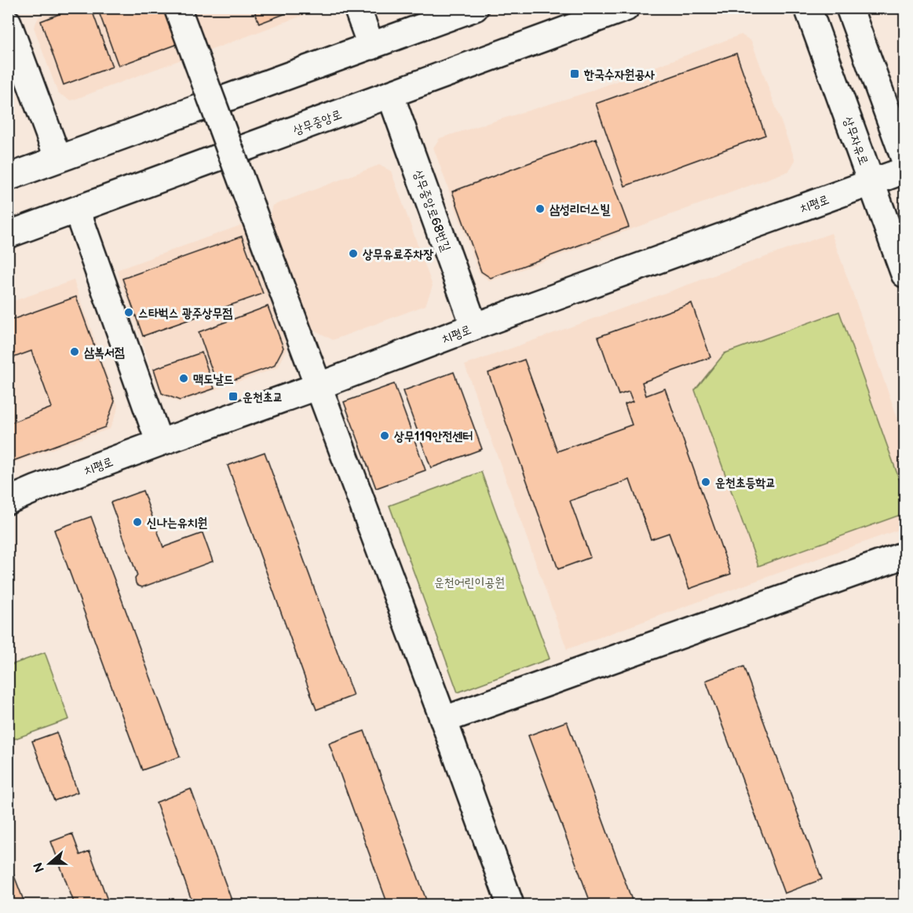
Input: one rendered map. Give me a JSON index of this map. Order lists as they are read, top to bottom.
{
  "streets": {
    "street": [
      "상무중앙로",
      "상무자유로",
      "치평로",
      "상무중앙로68번길"
    ]
  },
  "crossings": [
    ["상무중앙로", "상무중앙로68번길"],
    ["상무자유로", "치평로"],
    ["치평로", "상무중앙로68번길"]
  ],
  "parks": ["운천어린이공원"],
  "places": {
    "transit": ["한국수자원공사", "운천초교"],
    "other": [
      "삼성리더스빌",
      "상무유료주차장",
      "스타벅스 광주상무점",
      "삼복서점",
      "맥도날드",
      "상무119안전센터",
      "운천초등학교",
      "신나는유치원"
    ]
  },
  "north": "left"
}
